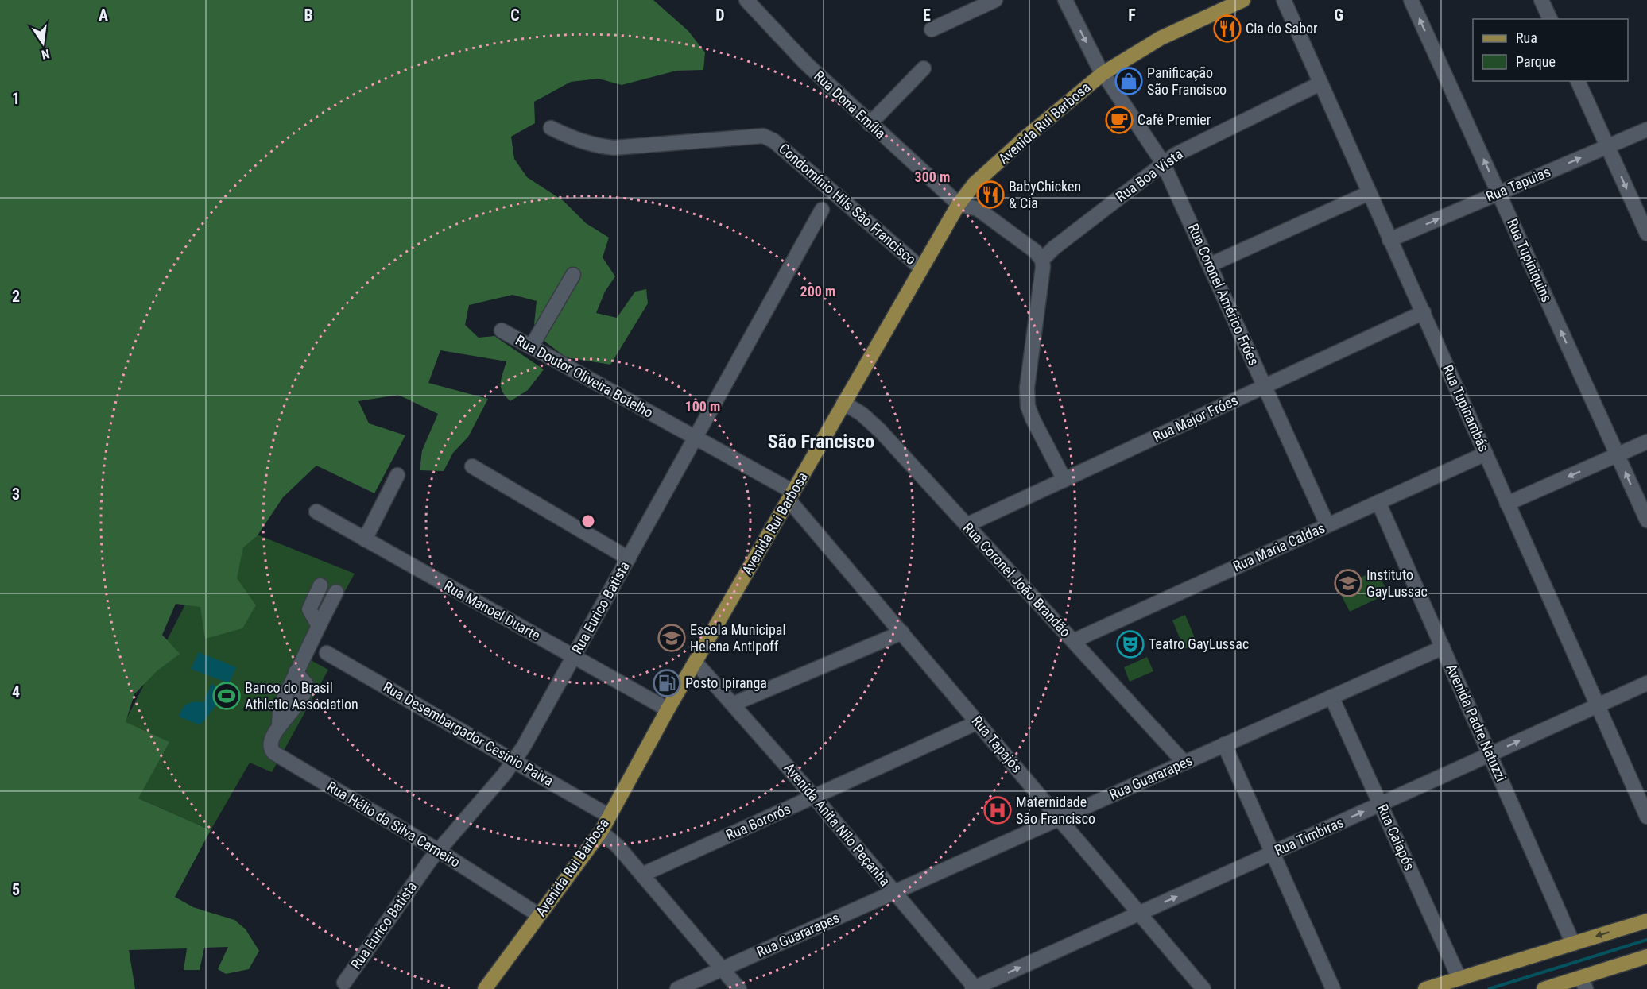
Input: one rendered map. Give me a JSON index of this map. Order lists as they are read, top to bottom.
{
  "streets": {
    "main road": ["Avenida Rui Barbosa"],
    "street": [
      "Rua Dona Emília",
      "Rua Boa Vista",
      "Rua Tapuias",
      "Condomínio Hils São Francisco",
      "Rua Tupiniquins",
      "Rua Coronel Américo Fróes",
      "Rua Doutor Oliveira Botelho",
      "Rua Tupinambás",
      "Rua Major Fróes",
      "Rua Maria Caldas",
      "Rua Coronel João Brandão",
      "Rua Eurico Batista",
      "Rua Manoel Duarte",
      "Avenida Padre Natuzzi",
      "Rua Desembargador Cesinio Paiva",
      "Rua Tapajós",
      "Rua Guararapes",
      "Rua Bororós",
      "Rua Hélio da Silva Carneiro",
      "Avenida Anita Nilo Peçanha",
      "Rua Timbiras",
      "Rua Caiapós"
    ]
  },
  "crossings": [
    ["Rua Dona Emília", "Avenida Rui Barbosa"],
    ["Avenida Rui Barbosa", "Condomínio Hils São Francisco"],
    ["Avenida Rui Barbosa", "Rua Coronel Américo Fróes"],
    ["Avenida Rui Barbosa", "Rua Doutor Oliveira Botelho"],
    ["Avenida Rui Barbosa", "Rua Coronel João Brandão"],
    ["Avenida Rui Barbosa", "Rua Manoel Duarte"],
    ["Avenida Rui Barbosa", "Rua Desembargador Cesinio Paiva"],
    ["Avenida Rui Barbosa", "Rua Tapajós"],
    ["Avenida Rui Barbosa", "Rua Hélio da Silva Carneiro"],
    ["Avenida Rui Barbosa", "Avenida Anita Nilo Peçanha"],
    ["Rua Boa Vista", "Rua Coronel Américo Fróes"],
    ["Rua Boa Vista", "Rua Tupinambás"],
    ["Rua Tapuias", "Rua Tupiniquins"],
    ["Rua Tapuias", "Rua Tupinambás"],
    ["Rua Coronel Américo Fróes", "Rua Major Fróes"],
    ["Rua Coronel Américo Fróes", "Rua Maria Caldas"],
    ["Rua Doutor Oliveira Botelho", "Rua Eurico Batista"],
    ["Rua Doutor Oliveira Botelho", "Rua Tapajós"],
    ["Rua Tupinambás", "Rua Major Fróes"],
    ["Rua Tupinambás", "Rua Maria Caldas"],
    ["Rua Tupinambás", "Rua Timbiras"],
    ["Rua Major Fróes", "Rua Coronel João Brandão"],
    ["Rua Maria Caldas", "Rua Coronel João Brandão"],
    ["Rua Maria Caldas", "Avenida Padre Natuzzi"],
    ["Rua Coronel João Brandão", "Rua Guararapes"],
    ["Rua Eurico Batista", "Rua Manoel Duarte"],
    ["Rua Eurico Batista", "Rua Desembargador Cesinio Paiva"],
    ["Rua Eurico Batista", "Rua Hélio da Silva Carneiro"],
    ["Avenida Padre Natuzzi", "Rua Guararapes"],
    ["Avenida Padre Natuzzi", "Rua Timbiras"],
    ["Rua Tapajós", "Rua Guararapes"],
    ["Rua Tapajós", "Rua Bororós"],
    ["Rua Tapajós", "Rua Timbiras"],
    ["Rua Guararapes", "Avenida Anita Nilo Peçanha"],
    ["Rua Guararapes", "Rua Caiapós"],
    ["Rua Bororós", "Avenida Anita Nilo Peçanha"],
    ["Avenida Anita Nilo Peçanha", "Rua Timbiras"],
    ["Rua Timbiras", "Rua Caiapós"]
  ],
  "one_way": ["Rua Tapuias", "Rua Timbiras"],
  "districts": ["São Francisco"],
  "places": {
    "restaurant": ["Cia do Sabor", "BabyChicken & Cia"],
    "shop": ["Panificação São Francisco"],
    "cafe": ["Café Premier"],
    "school or university": ["Instituto GayLussac", "Escola Municipal Helena Antipoff"],
    "theatre": ["Teatro GayLussac"],
    "fuel station": ["Posto Ipiranga"],
    "sports": ["Banco do Brasil Athletic Association"],
    "hospital": ["Maternidade São Francisco"]
  },
  "legend": ["Rua", "Parque"],
  "north": "bottom",
  "grid": {
    "columns": [
      "A",
      "B",
      "C",
      "D",
      "E",
      "F",
      "G"
    ],
    "rows": [
      "1",
      "2",
      "3",
      "4",
      "5"
    ]
  },
  "rings": ["300 m", "200 m", "100 m"]
}
